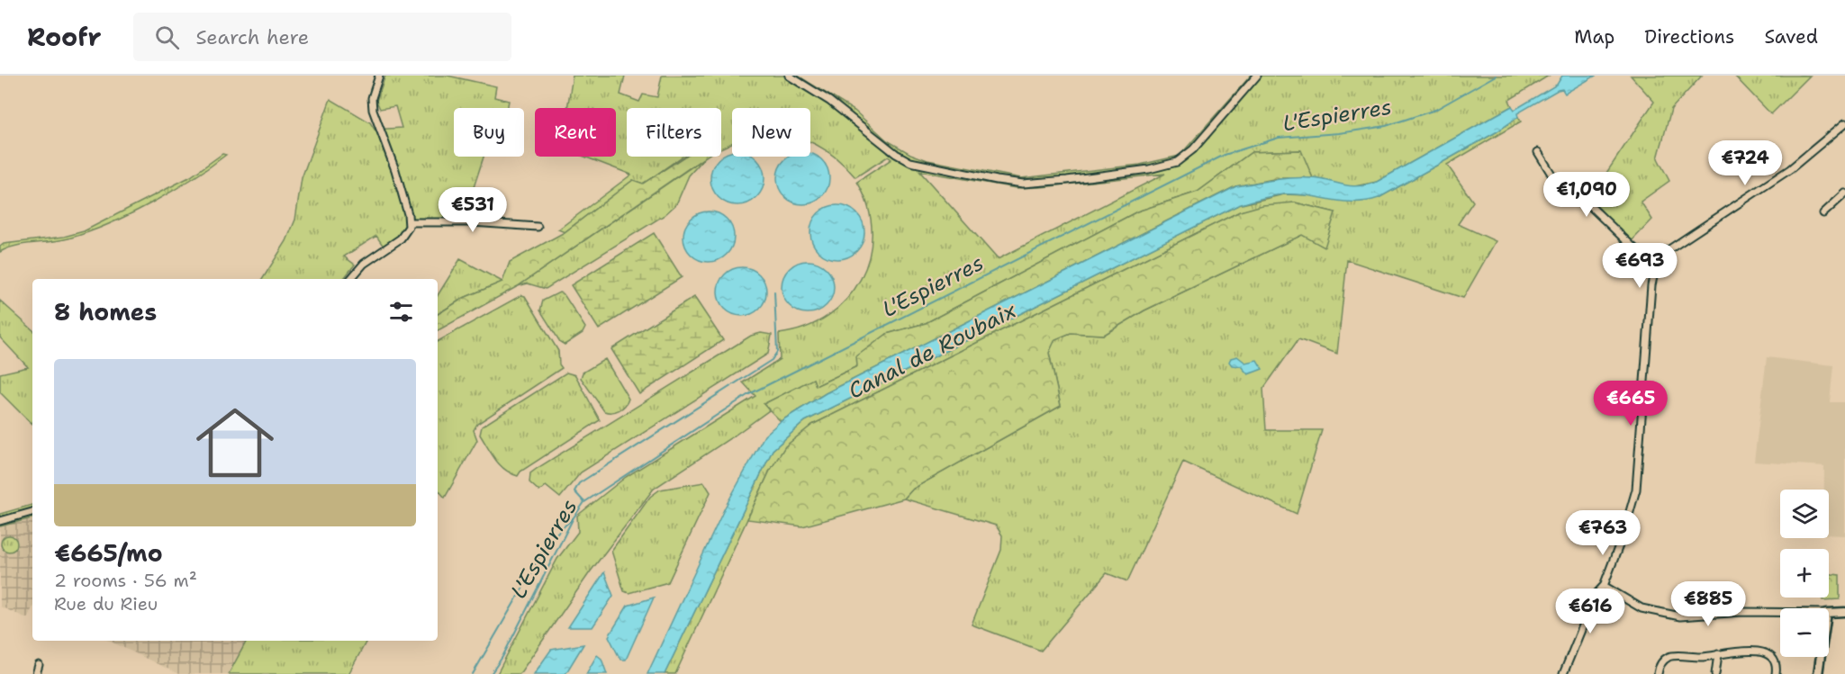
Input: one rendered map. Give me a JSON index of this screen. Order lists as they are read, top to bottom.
{
  "water": ["L'Espierres", "Canal de Roubaix"],
  "page": {
    "header": "Roofr",
    "search": "Search here",
    "nav": ["Map", "Directions", "Saved"],
    "chip": [
      "Buy",
      "Rent",
      "Filters",
      "New"
    ],
    "price": [
      "€724",
      "€1,090",
      "€531",
      "€693",
      "€665",
      "€763",
      "€885",
      "€616"
    ],
    "heading": "8 homes",
    "list": [
      {
        "name": "€665/mo",
        "note": "2 rooms · 56 m² · Rue du Rieu"
      }
    ],
    "map_buttons": ["+", "−"]
  }
}
